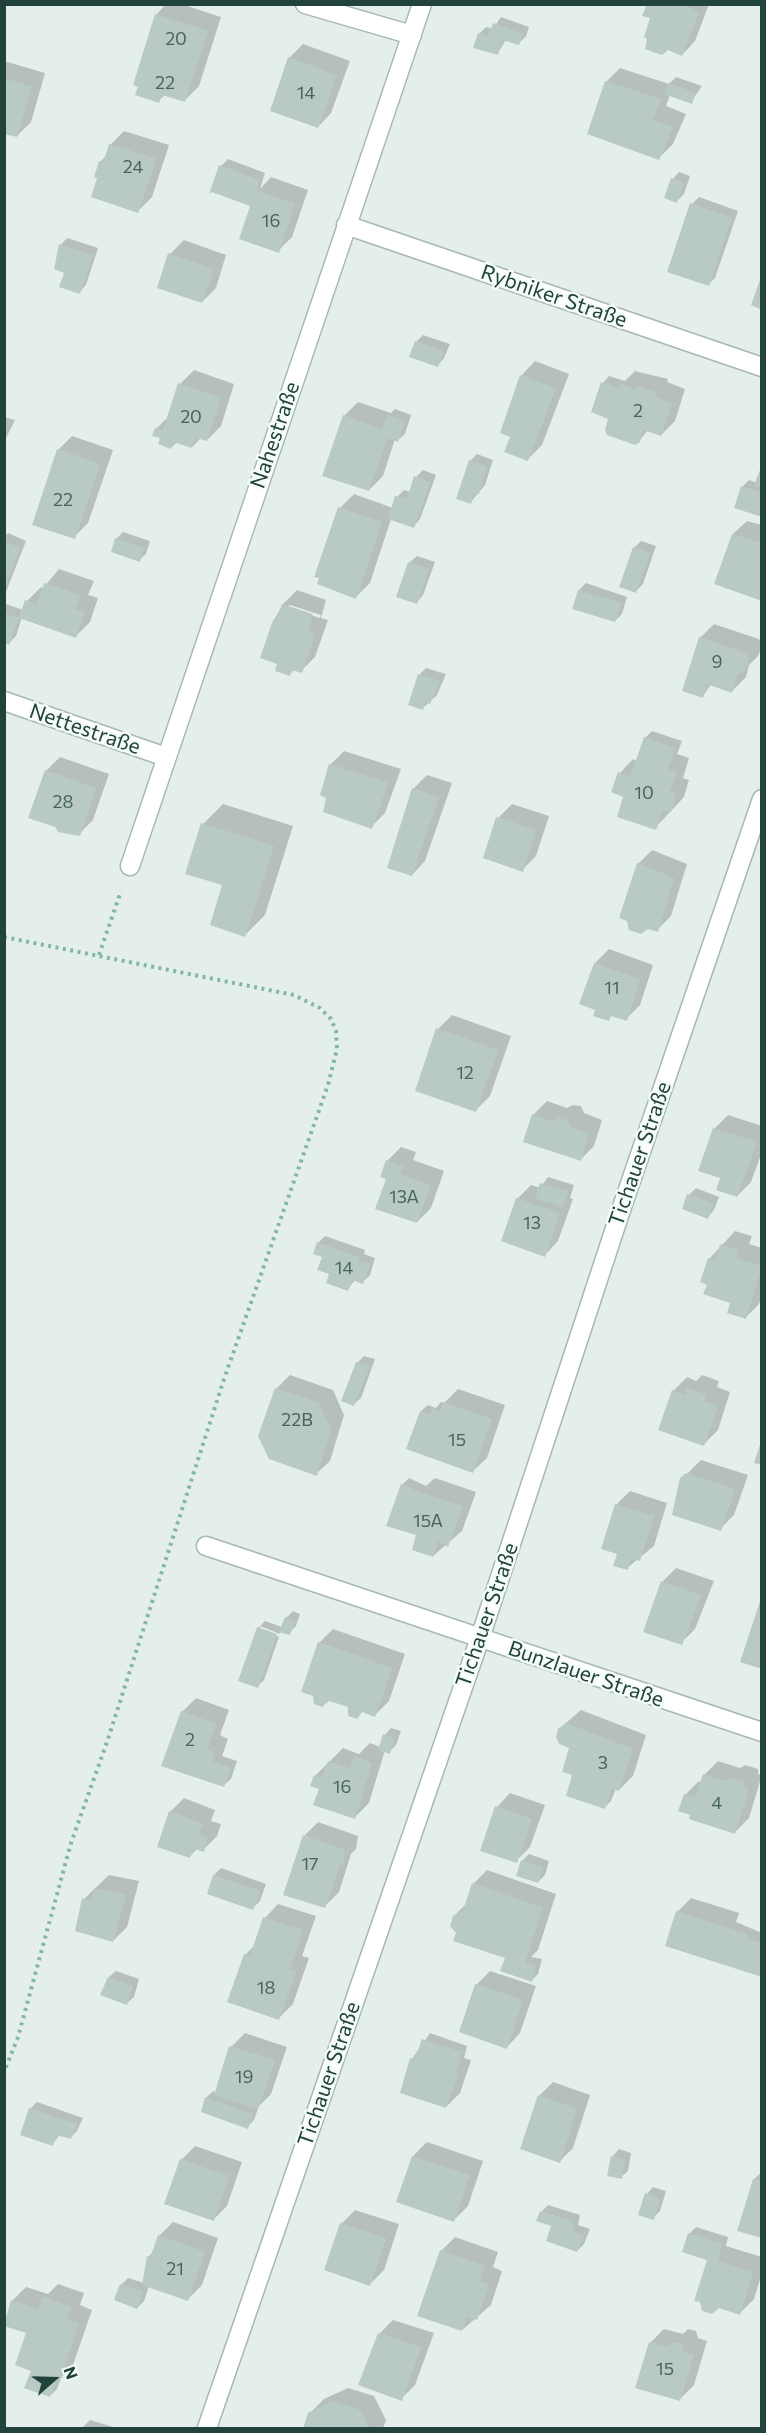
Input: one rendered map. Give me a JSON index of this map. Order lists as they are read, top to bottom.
{
  "streets": {
    "street": [
      "Rybniker Straße",
      "Nahestraße",
      "Nettestraße",
      "Tichauer Straße",
      "Bunzlauer Straße"
    ]
  },
  "crossings": [
    ["Rybniker Straße", "Nahestraße"],
    ["Nahestraße", "Nettestraße"],
    ["Tichauer Straße", "Bunzlauer Straße"]
  ],
  "house_numbers": [
    "20",
    "22",
    "14",
    "24",
    "16",
    "2",
    "20",
    "22",
    "9",
    "10",
    "28",
    "11",
    "12",
    "13A",
    "13",
    "14",
    "22B",
    "15",
    "15A",
    "2",
    "3",
    "16",
    "4",
    "17",
    "18",
    "19",
    "21",
    "15"
  ],
  "north": "right"
}
